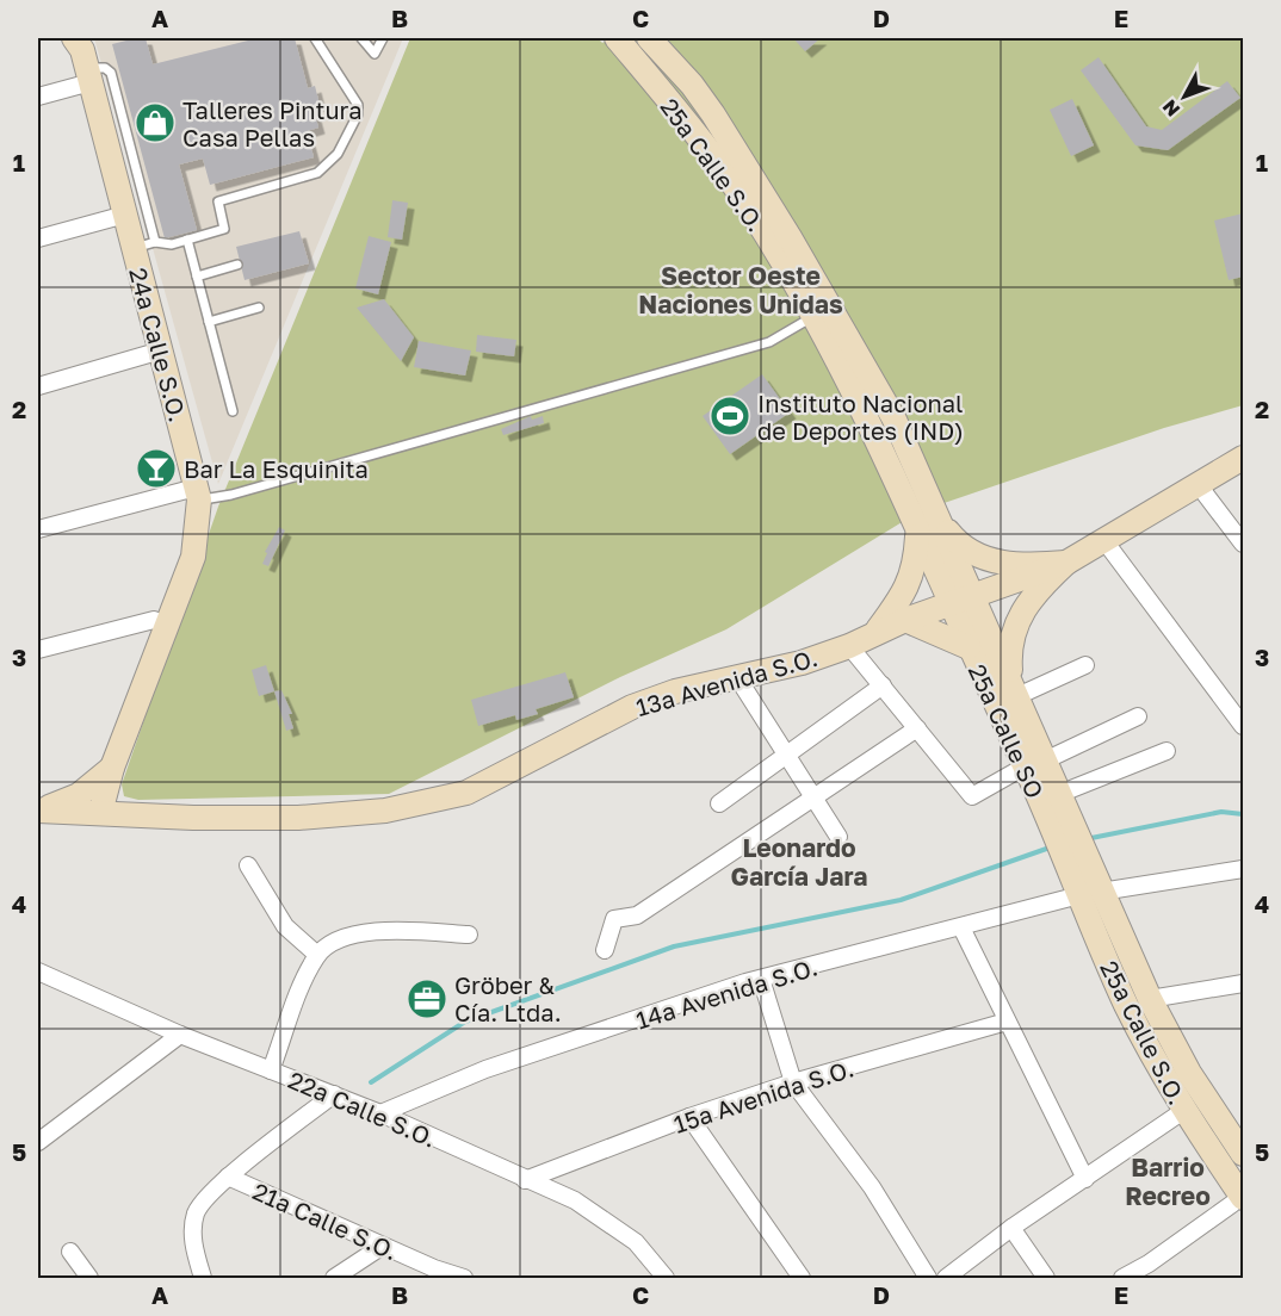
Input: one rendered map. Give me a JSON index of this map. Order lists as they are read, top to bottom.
{
  "streets": {
    "street": [
      "25a Calle S.O.",
      "24a Calle S.O.",
      "13a Avenida S.O.",
      "25a Calle SO",
      "14a Avenida S.O.",
      "15a Avenida S.O.",
      "22a Calle S.O.",
      "21a Calle S.O."
    ]
  },
  "crossings": [
    ["25a Calle S.O.", "13a Avenida S.O."],
    ["25a Calle S.O.", "25a Calle SO"],
    ["25a Calle S.O.", "14a Avenida S.O."],
    ["24a Calle S.O.", "13a Avenida S.O."],
    ["13a Avenida S.O.", "25a Calle SO"],
    ["14a Avenida S.O.", "22a Calle S.O."],
    ["15a Avenida S.O.", "22a Calle S.O."]
  ],
  "districts": ["Sector Oeste Naciones Unidas", "Leonardo García Jara", "Barrio Recreo"],
  "places": {
    "shop": ["Talleres Pintura Casa Pellas"],
    "sports": ["Instituto Nacional de Deportes (IND)"],
    "bar": ["Bar La Esquinita"],
    "office": ["Gröber & Cía. Ltda."]
  },
  "north": "bottom left",
  "grid": {
    "columns": [
      "A",
      "B",
      "C",
      "D",
      "E"
    ],
    "rows": [
      "1",
      "2",
      "3",
      "4",
      "5"
    ]
  }
}
